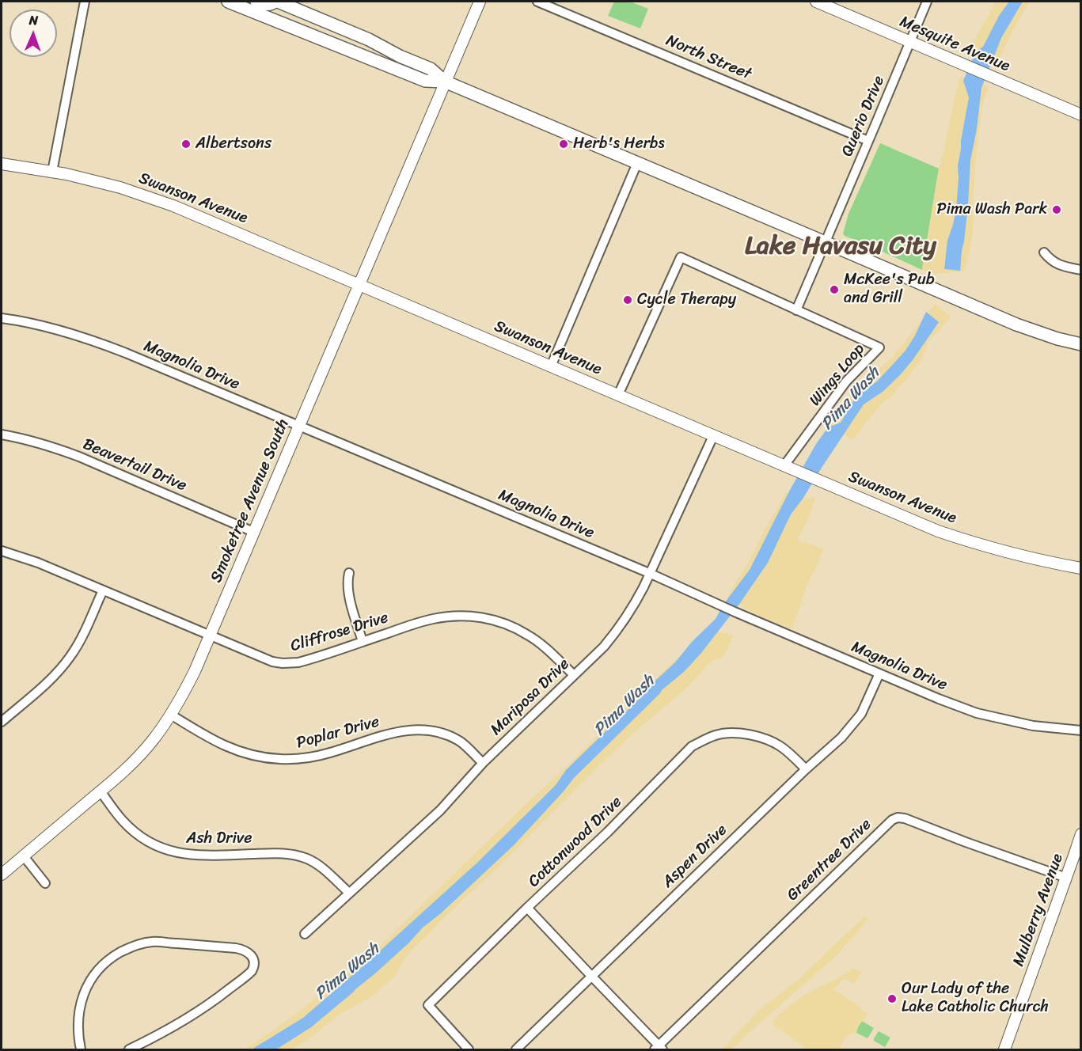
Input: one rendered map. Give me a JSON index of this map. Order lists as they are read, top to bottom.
{
  "streets": {
    "street": [
      "Mesquite Avenue",
      "North Street",
      "Querio Drive",
      "Swanson Avenue",
      "Magnolia Drive",
      "Wings Loop",
      "Beavertail Drive",
      "Smoketree Avenue South",
      "Cliffrose Drive",
      "Mariposa Drive",
      "Poplar Drive",
      "Ash Drive",
      "Cottonwood Drive",
      "Aspen Drive",
      "Greentree Drive",
      "Mulberry Avenue"
    ]
  },
  "crossings": [
    ["Mesquite Avenue", "Querio Drive"],
    ["North Street", "Querio Drive"],
    ["Querio Drive", "Wings Loop"],
    ["Swanson Avenue", "Wings Loop"],
    ["Swanson Avenue", "Smoketree Avenue South"],
    ["Swanson Avenue", "Mariposa Drive"],
    ["Magnolia Drive", "Smoketree Avenue South"],
    ["Magnolia Drive", "Mariposa Drive"],
    ["Magnolia Drive", "Aspen Drive"],
    ["Beavertail Drive", "Smoketree Avenue South"],
    ["Smoketree Avenue South", "Cliffrose Drive"],
    ["Smoketree Avenue South", "Poplar Drive"],
    ["Smoketree Avenue South", "Ash Drive"],
    ["Cliffrose Drive", "Mariposa Drive"],
    ["Mariposa Drive", "Poplar Drive"],
    ["Mariposa Drive", "Ash Drive"],
    ["Cottonwood Drive", "Aspen Drive"],
    ["Greentree Drive", "Mulberry Avenue"]
  ],
  "districts": ["Lake Havasu City"],
  "water": ["Pima Wash"],
  "places": [
    "Albertsons",
    "Herb's Herbs",
    "Pima Wash Park",
    "McKee's Pub and Grill",
    "Cycle Therapy",
    "Our Lady of the Lake Catholic Church"
  ],
  "north": "top"
}
